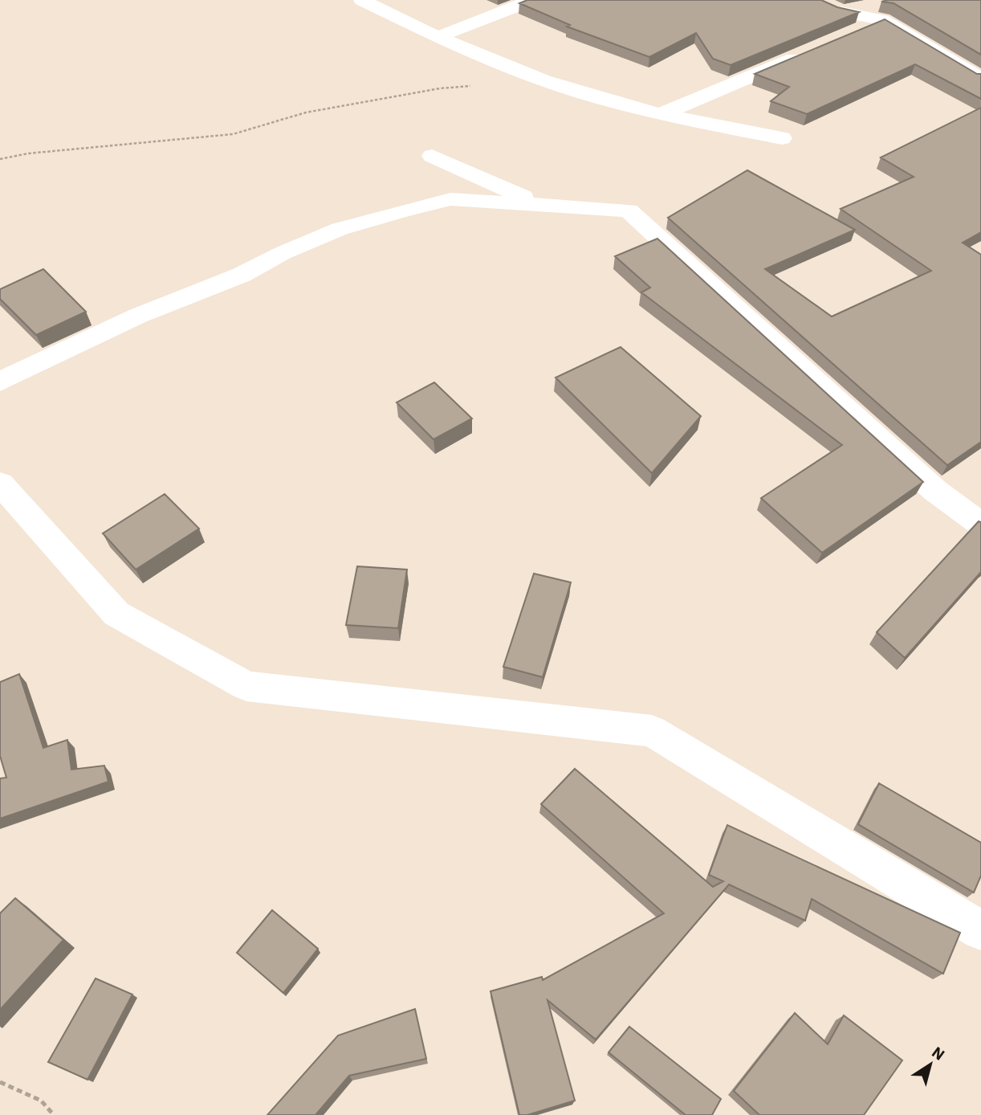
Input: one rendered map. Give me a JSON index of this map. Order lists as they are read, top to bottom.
{
  "north": "top right"
}
